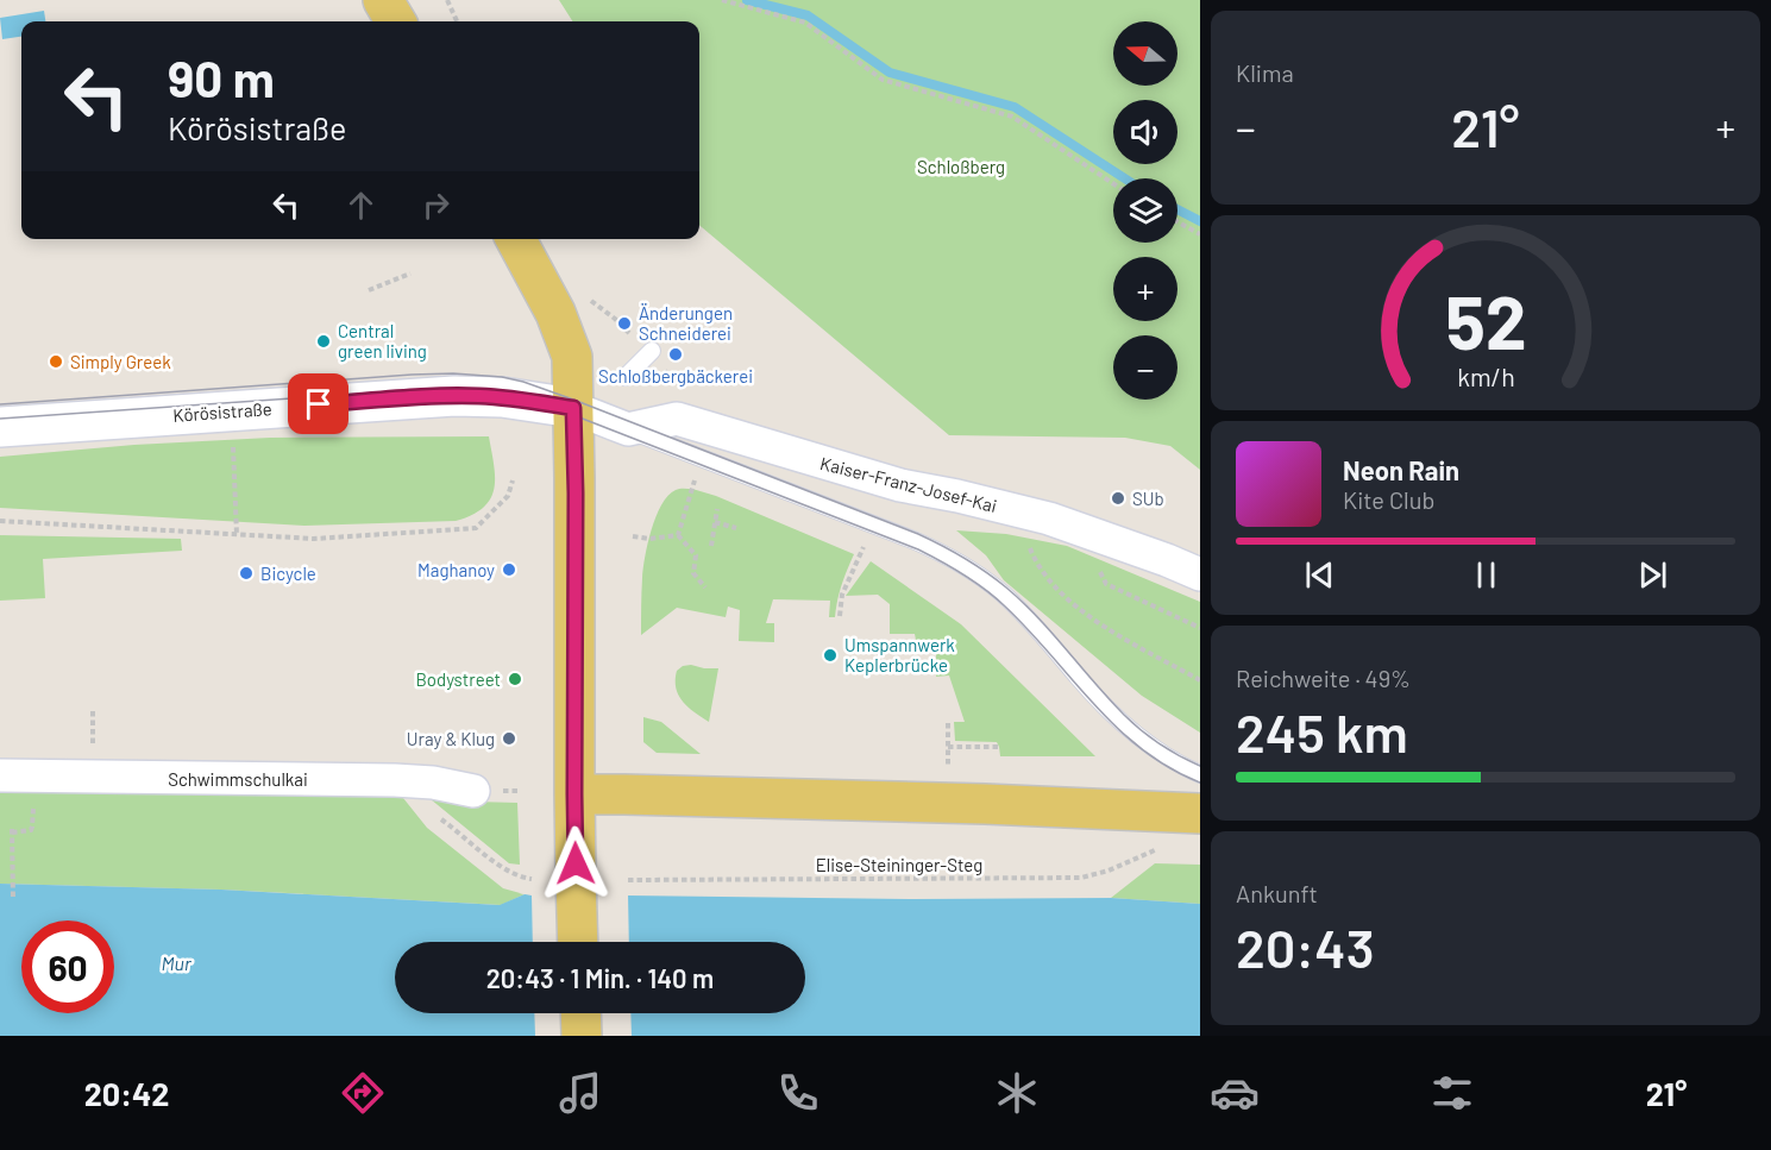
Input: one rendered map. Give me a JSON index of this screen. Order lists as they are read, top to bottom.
{
  "streets": {
    "main road": ["Körösistraße"],
    "street": ["Kaiser-Franz-Josef-Kai", "Schwimmschulkai"],
    "path": ["Elise-Steininger-Steg"]
  },
  "water": ["Mur"],
  "parks": ["Schloßberg"],
  "places": [
    "Änderungen Schneiderei",
    "Central green living",
    "Schloßbergbäckerei",
    "Simply Greek",
    "SUb",
    "Maghanoy",
    "Bicycle",
    "Umspannwerk Keplerbrücke",
    "Bodystreet",
    "Uray & Klug"
  ],
  "north": "left",
  "page": {
    "tile": [
      "Klima",
      ["Reichweite · 49%", "245 km"],
      ["Ankunft", "20:43"]
    ],
    "map_buttons": ["+", "−"],
    "turn": ["90 m", "Körösistraße"],
    "heat": ["−", "21°", "+"],
    "song": ["Neon Rain", "Kite Club"],
    "limit": "60",
    "trip": "20:43 · 1 Min. · 140 m",
    "tabs": ["20:42", "21°"],
    "gauge": ["52", "km/h"]
  }
}
